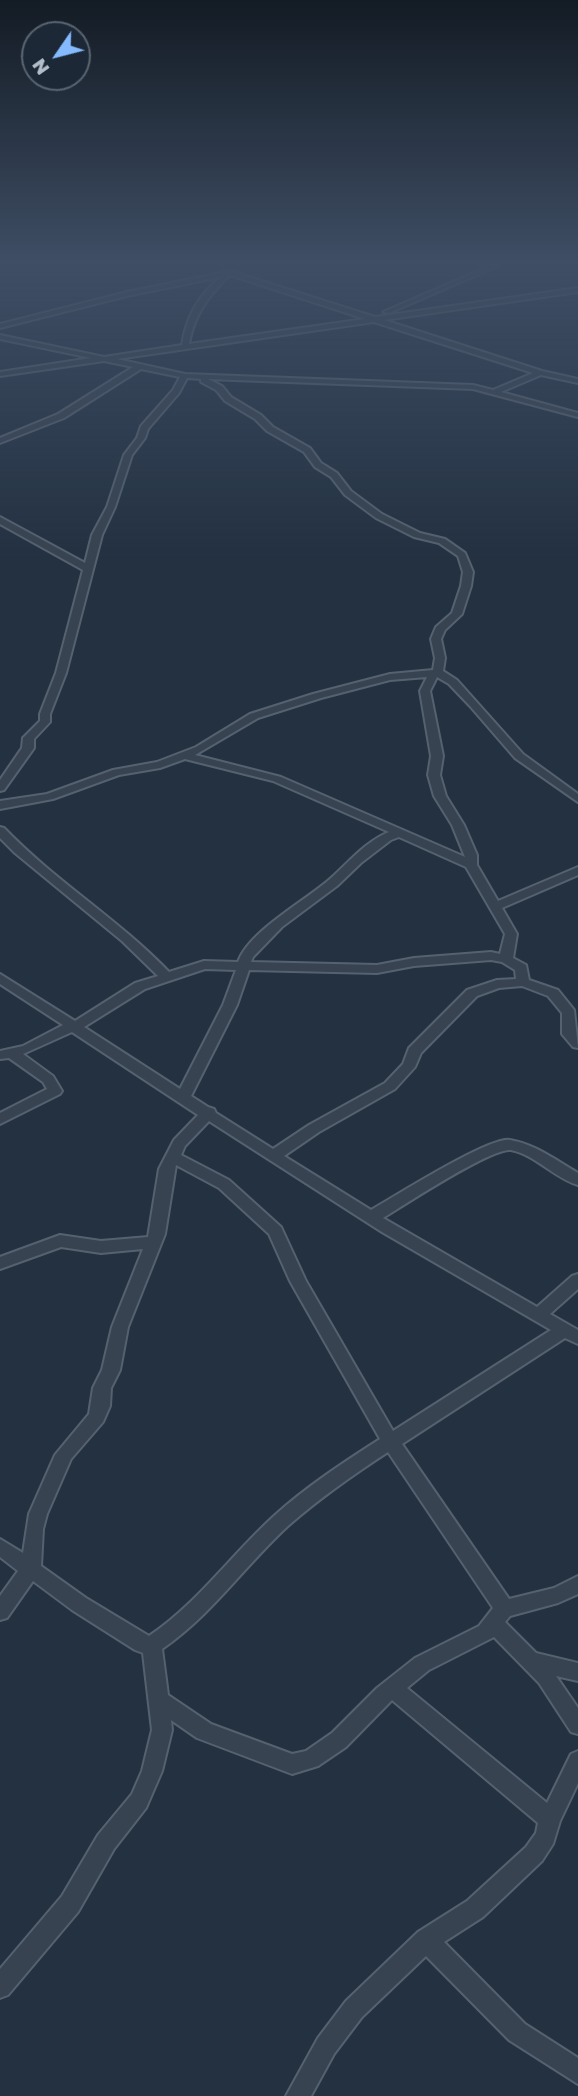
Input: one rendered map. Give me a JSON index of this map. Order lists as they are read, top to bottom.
{
  "north": "bottom left"
}
